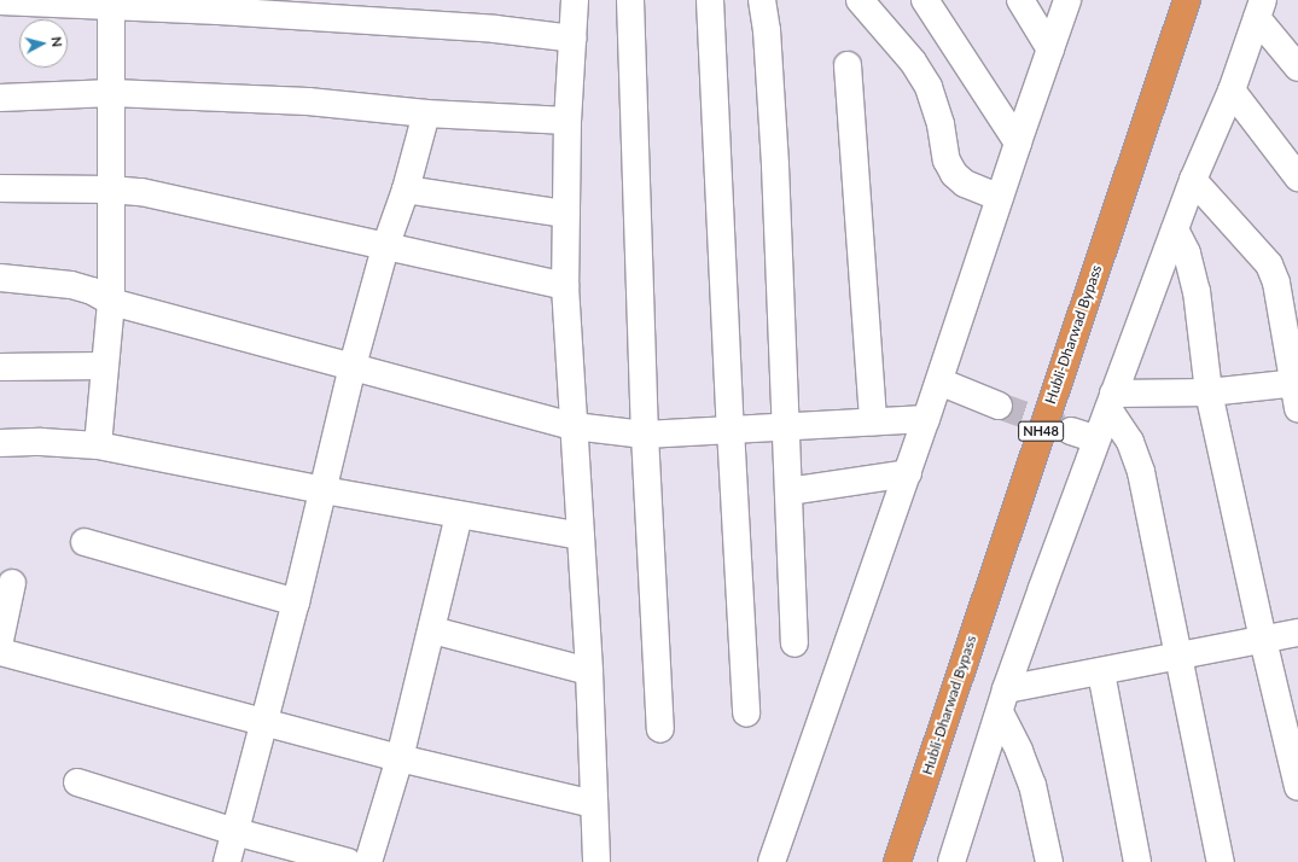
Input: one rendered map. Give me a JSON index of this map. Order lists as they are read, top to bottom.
{
  "streets": {
    "highway": ["Hubli-Dharwad Bypass", "NH48"]
  },
  "north": "right"
}
